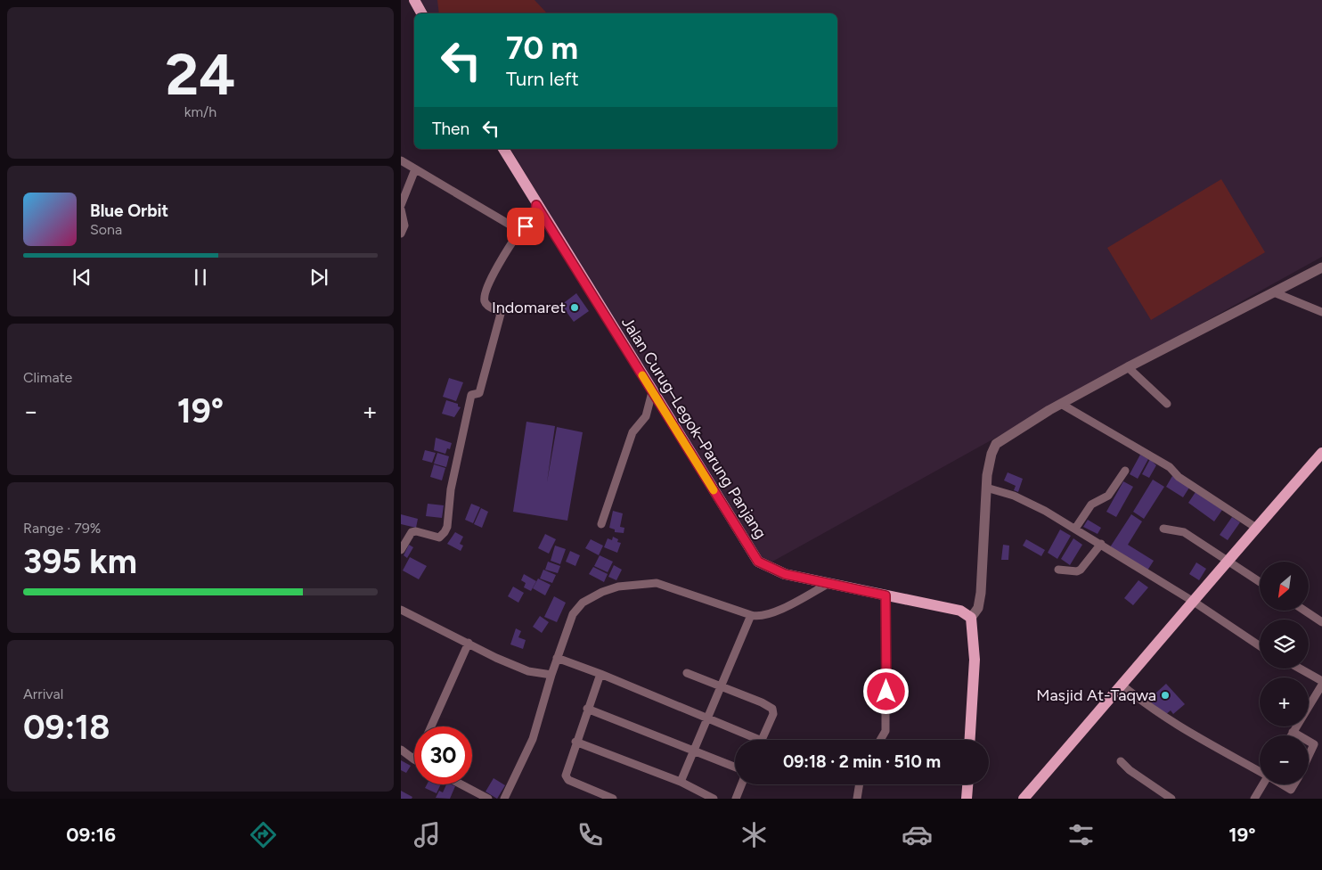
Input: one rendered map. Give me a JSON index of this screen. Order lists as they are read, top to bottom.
{
  "streets": {
    "main road": ["Jalan Curug–Legok–Parung Panjang"]
  },
  "places": ["Indomaret", "Masjid At-Taqwa"],
  "north": "bottom left",
  "page": {
    "tile": [
      ["24", "km/h"],
      "Climate",
      ["Range · 79%", "395 km"],
      ["Arrival", "09:18"]
    ],
    "turn": ["70 m", "Turn left"],
    "then": "Then",
    "song": ["Blue Orbit", "Sona"],
    "heat": ["−", "19°", "+"],
    "map_buttons": ["+", "−"],
    "limit": "30",
    "trip": "09:18 · 2 min · 510 m",
    "tabs": ["09:16", "19°"]
  }
}
